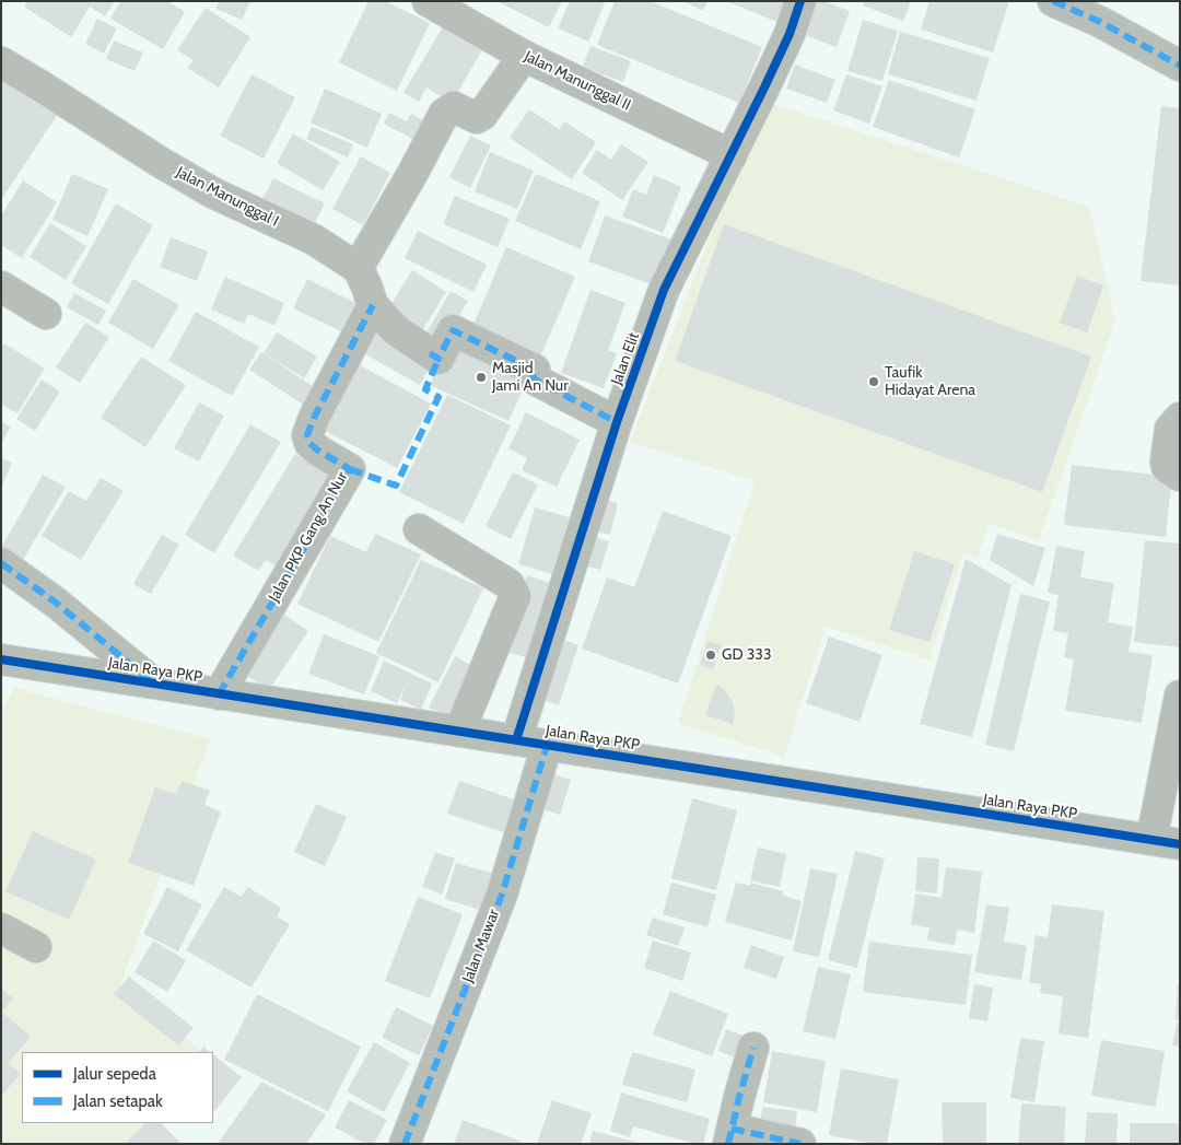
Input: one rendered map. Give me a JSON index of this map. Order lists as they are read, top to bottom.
{
  "streets": {
    "street": [
      "Jalan Manunggal II",
      "Jalan Manunggal I",
      "Jalan Elit",
      "Jalan PKP Gang An Nur",
      "Jalan Raya PKP",
      "Jalan Mawar"
    ]
  },
  "crossings": [
    ["Jalan Manunggal II", "Jalan Elit"],
    ["Jalan Elit", "Jalan Raya PKP"],
    ["Jalan PKP Gang An Nur", "Jalan Raya PKP"],
    ["Jalan Raya PKP", "Jalan Mawar"]
  ],
  "places": ["Masjid Jami An Nur", "Taufik Hidayat Arena", "GD 333"],
  "legend": ["Jalur sepeda", "Jalan setapak"]
}
